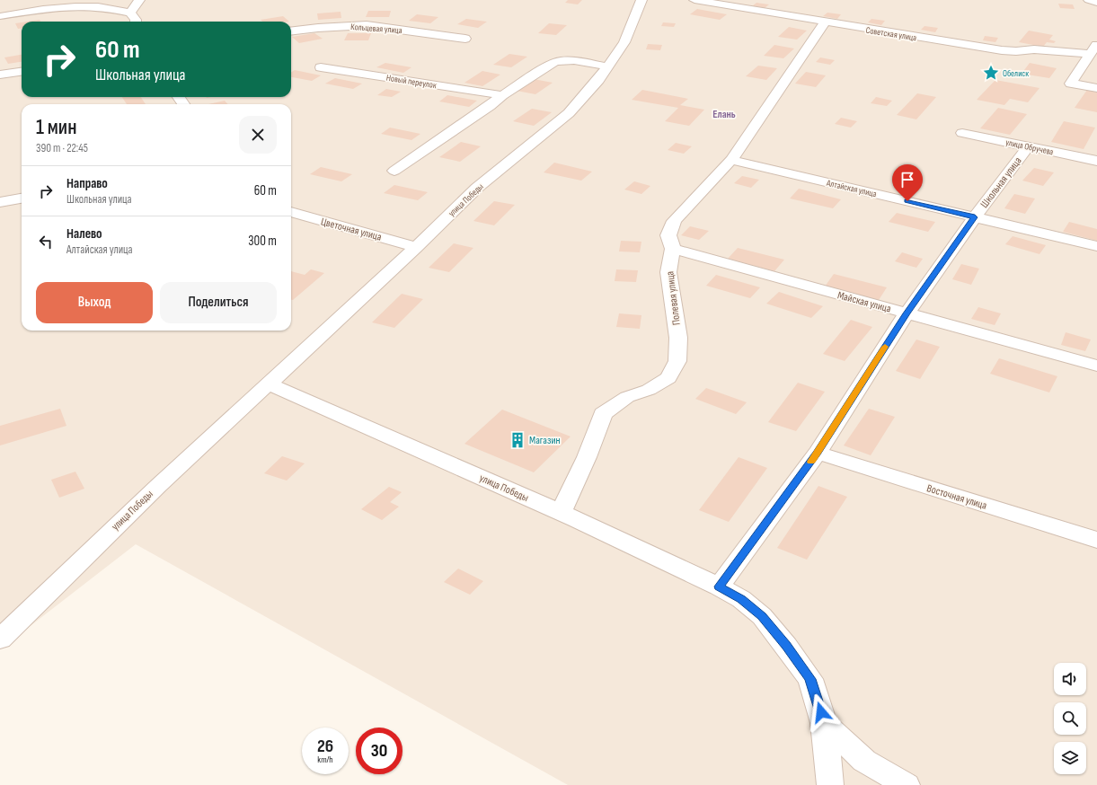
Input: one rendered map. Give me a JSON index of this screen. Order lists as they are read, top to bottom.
{
  "streets": {
    "street": [
      "Кольцевая улица",
      "Советская улица",
      "Новый переулок",
      "улица Обручева",
      "Школьная улица",
      "Алтайская улица",
      "улица Победы",
      "Цветочная улица",
      "Полевая улица",
      "Майская улица",
      "Восточная улица"
    ]
  },
  "crossings": [
    ["Советская улица", "Полевая улица"],
    ["улица Обручева", "Школьная улица"],
    ["Школьная улица", "Алтайская улица"],
    ["Школьная улица", "улица Победы"],
    ["Школьная улица", "Майская улица"],
    ["Школьная улица", "Восточная улица"],
    ["Алтайская улица", "Полевая улица"],
    ["улица Победы", "Цветочная улица"],
    ["улица Победы", "Полевая улица"],
    ["Полевая улица", "Майская улица"]
  ],
  "districts": ["Елань"],
  "places": {
    "place": ["Обелиск"],
    "building": ["Магазин"]
  },
  "page": {
    "turn": ["60 m", "Школьная улица"],
    "heading": ["1 мин", "390 m · 22:45"],
    "list": [
      {
        "name": "Направо",
        "note": "Школьная улица",
        "value": "60 m"
      },
      {
        "name": "Налево",
        "note": "Алтайская улица",
        "value": "300 m"
      }
    ],
    "buttons": ["Выход", "Поделиться"],
    "speed": "26 km/h",
    "limit": "30"
  }
}
